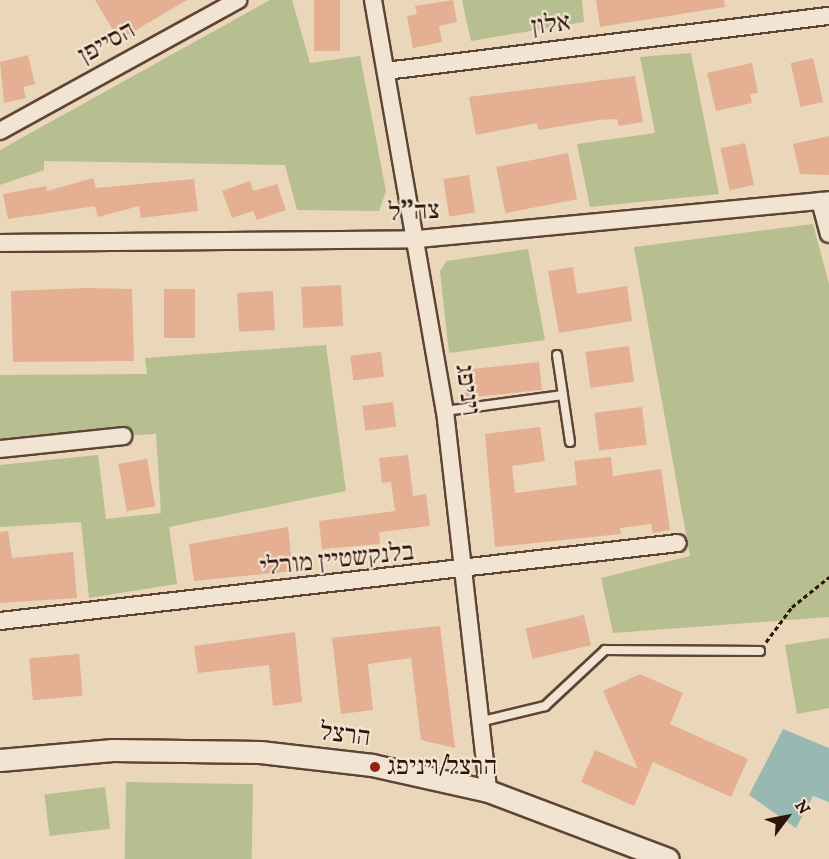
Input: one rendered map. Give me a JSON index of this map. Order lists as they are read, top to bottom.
{
  "streets": {
    "street": [
      "אלון",
      "הסייפן",
      "צה\"ל",
      "ויניפג",
      "בלנקשטיין מורלי",
      "הרצל"
    ]
  },
  "crossings": [
    ["אלון", "ויניפג"],
    ["צה\"ל", "ויניפג"],
    ["ויניפג", "בלנקשטיין מורלי"],
    ["ויניפג", "הרצל"]
  ],
  "places": ["הרצל/ויניפג"],
  "north": "top right"
}
